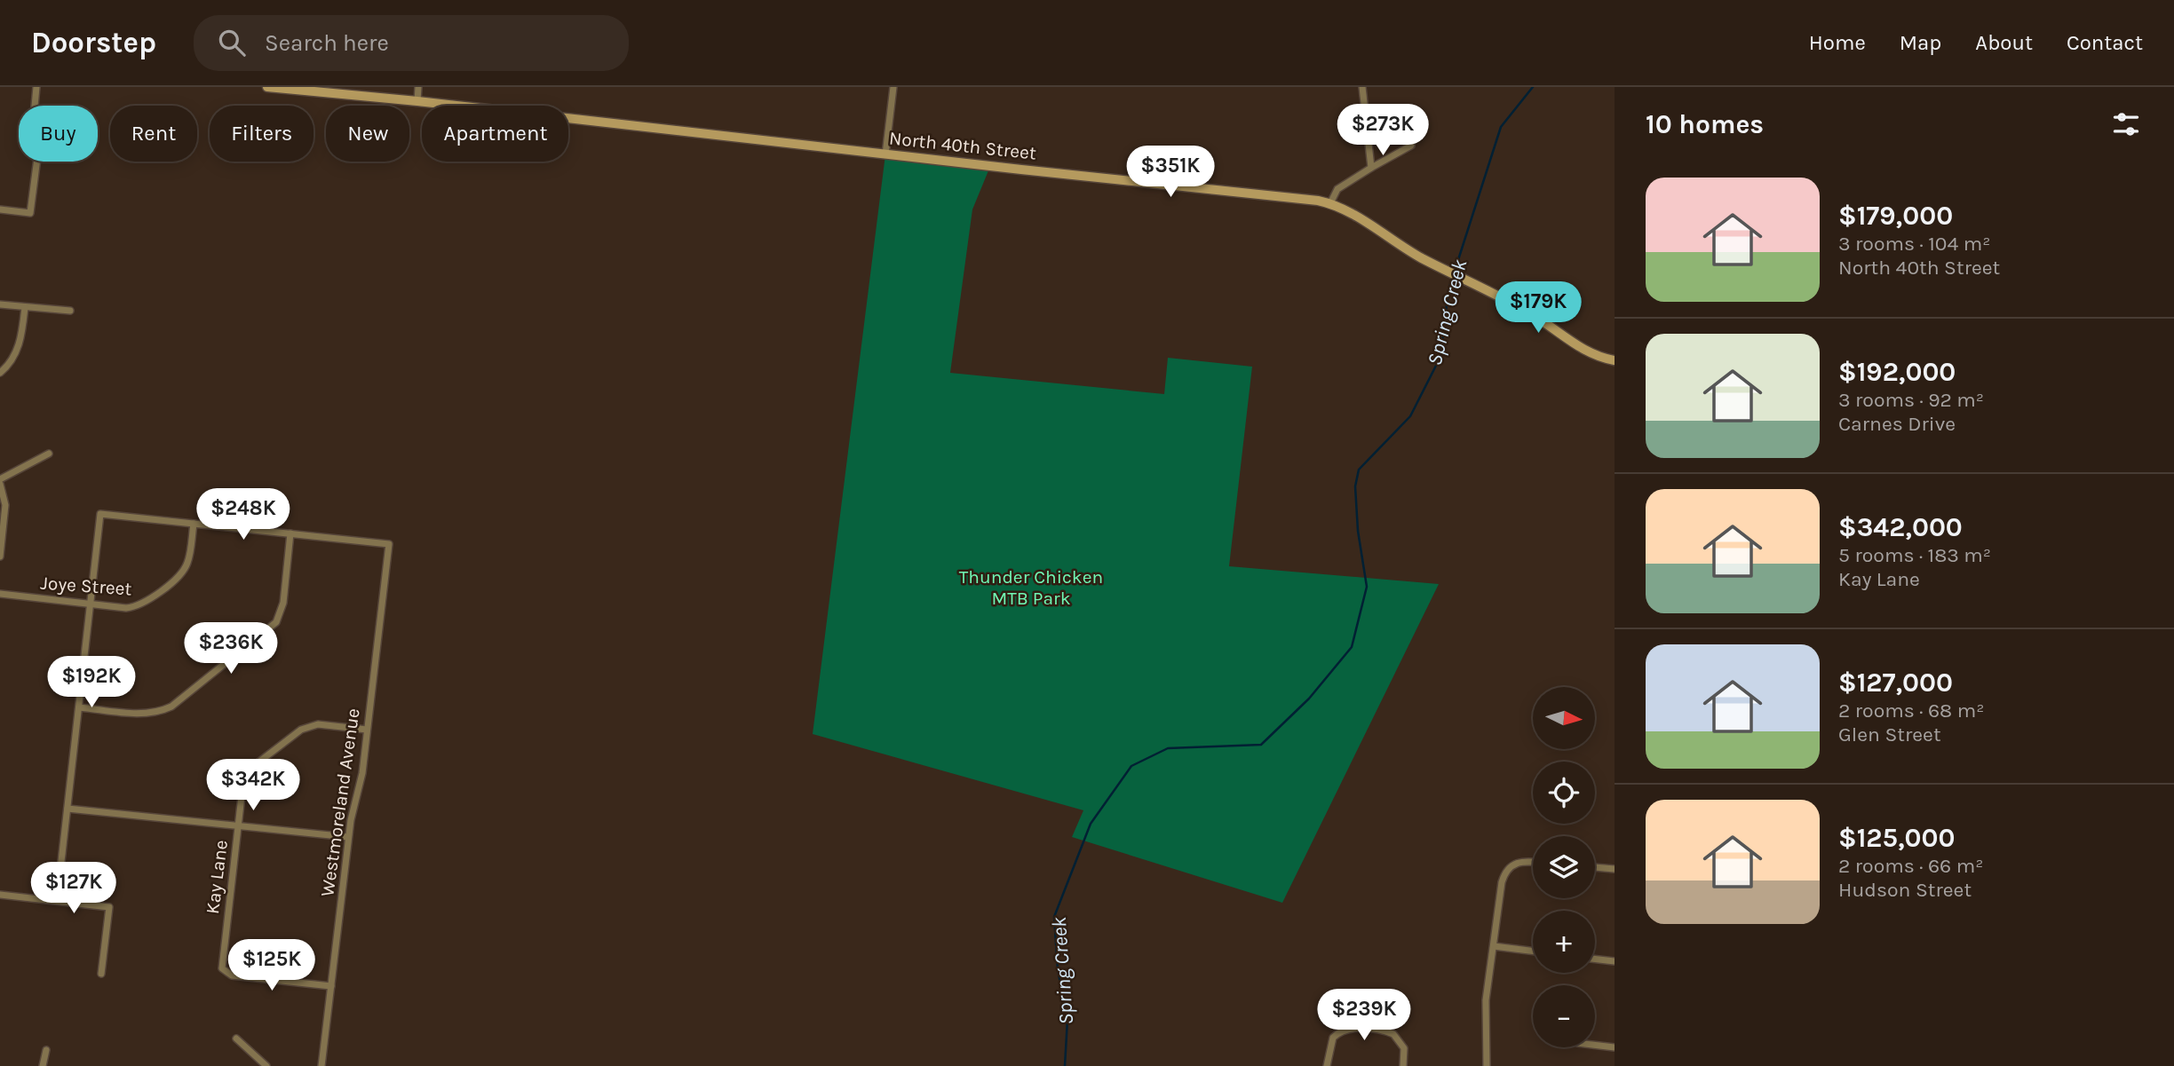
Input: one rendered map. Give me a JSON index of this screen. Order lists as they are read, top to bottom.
{
  "streets": {
    "street": [
      "North 40th Street",
      "Joye Street",
      "Westmoreland Avenue",
      "Kay Lane"
    ]
  },
  "crossings": [
    ["Westmoreland Avenue", "Kay Lane"]
  ],
  "water": ["Spring Creek"],
  "parks": ["Thunder Chicken MTB Park"],
  "north": "right",
  "page": {
    "header": "Doorstep",
    "search": "Search here",
    "nav": [
      "Home",
      "Map",
      "About",
      "Contact"
    ],
    "heading": "10 homes",
    "price": [
      "$273K",
      "$351K",
      "$179K",
      "$248K",
      "$236K",
      "$192K",
      "$342K",
      "$127K",
      "$125K",
      "$239K"
    ],
    "chip": [
      "Buy",
      "Rent",
      "Filters",
      "New",
      "Apartment"
    ],
    "list": [
      {
        "name": "$179,000",
        "note": "3 rooms · 104 m² · North 40th Street"
      },
      {
        "name": "$192,000",
        "note": "3 rooms · 92 m² · Carnes Drive"
      },
      {
        "name": "$342,000",
        "note": "5 rooms · 183 m² · Kay Lane"
      },
      {
        "name": "$127,000",
        "note": "2 rooms · 68 m² · Glen Street"
      },
      {
        "name": "$125,000",
        "note": "2 rooms · 66 m² · Hudson Street"
      }
    ],
    "map_buttons": ["+", "−"]
  }
}
